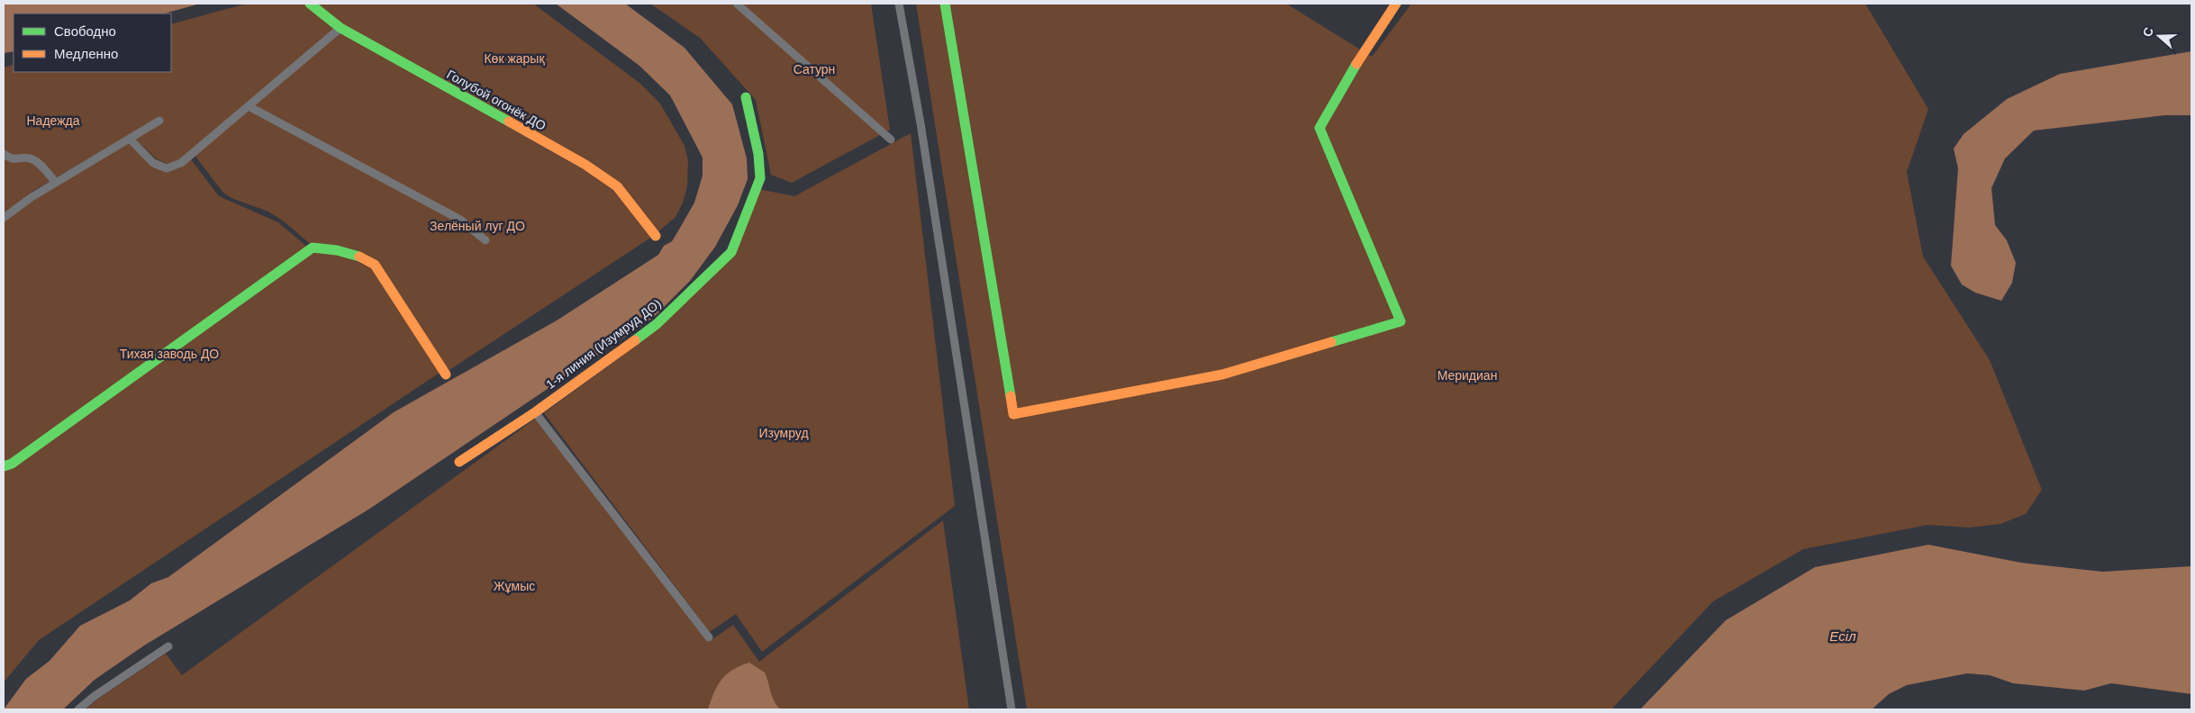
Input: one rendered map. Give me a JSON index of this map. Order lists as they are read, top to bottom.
{
  "streets": {
    "street": ["Голубой огонёк ДО", "1-я линия (Изумруд ДО)"]
  },
  "water": ["Есіл"],
  "parks": [
    "Көк жарық",
    "Сатурн",
    "Надежда",
    "Зелёный луг ДО",
    "Тихая заводь ДО",
    "Меридиан",
    "Изумруд",
    "Жұмыс"
  ],
  "legend": ["Свободно", "Медленно"],
  "north": "left"
}
